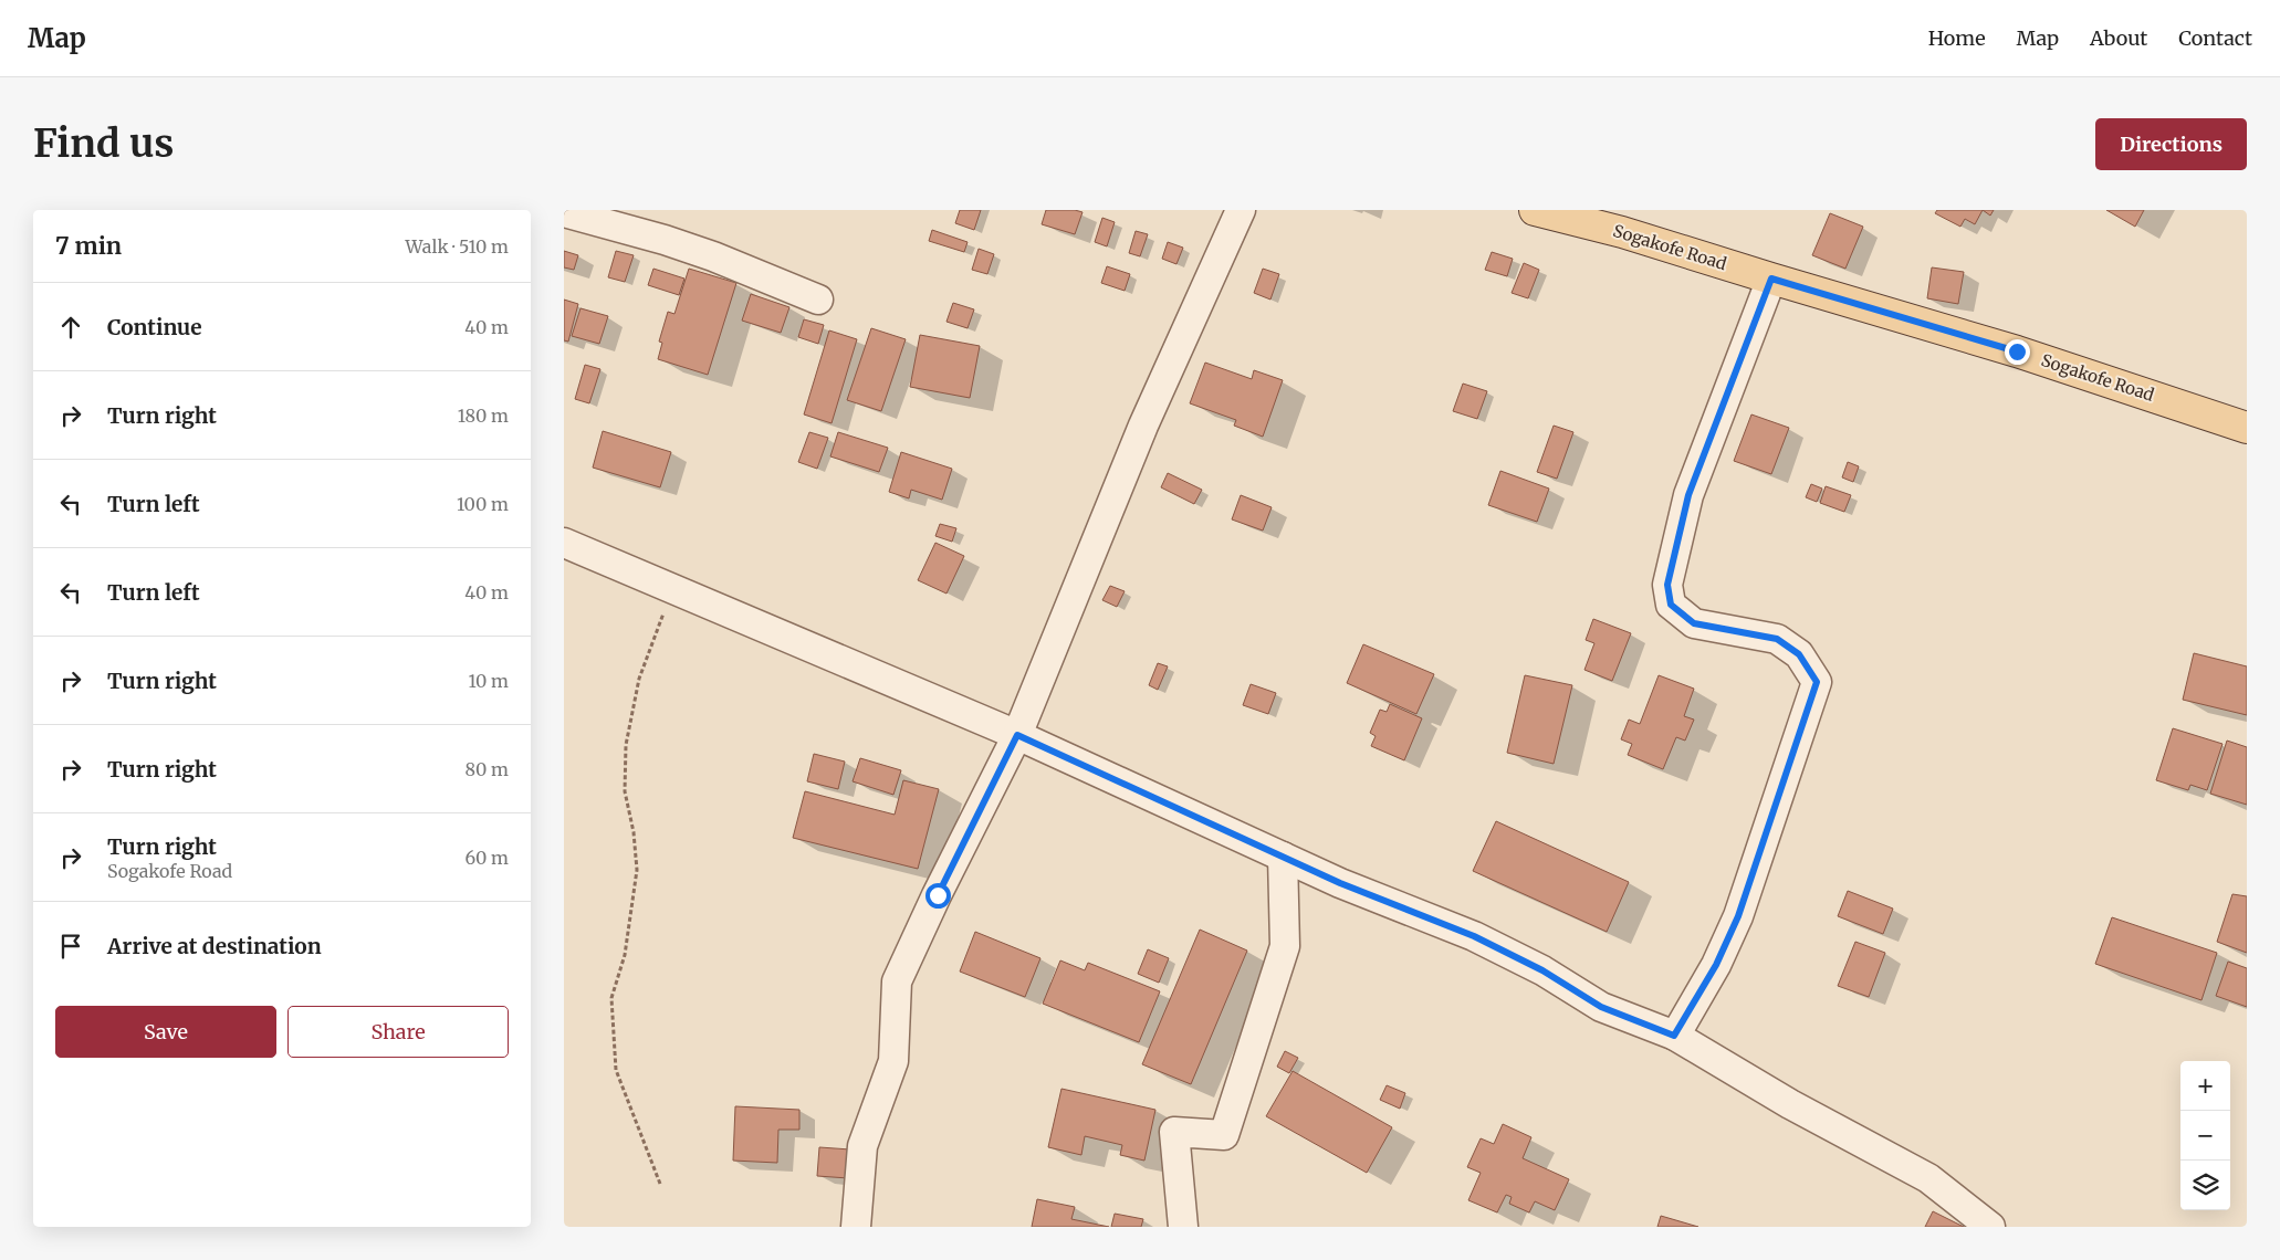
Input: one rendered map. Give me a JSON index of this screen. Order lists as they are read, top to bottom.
{
  "streets": {
    "main road": ["Sogakofe Road"]
  },
  "page": {
    "header": "Map",
    "nav": [
      "Home",
      "Map",
      "About",
      "Contact"
    ],
    "buttons": [
      "Directions",
      ["Save", "Share"]
    ],
    "title": "Find us",
    "heading": ["7 min", "Walk · 510 m"],
    "list": [
      ["Continue", "40 m"],
      ["Turn right", "180 m"],
      ["Turn left", "100 m"],
      ["Turn left", "40 m"],
      ["Turn right", "10 m"],
      ["Turn right", "80 m"],
      ["Turn right", "Sogakofe Road", "60 m"],
      "Arrive at destination"
    ],
    "map_buttons": ["+", "−"]
  }
}
